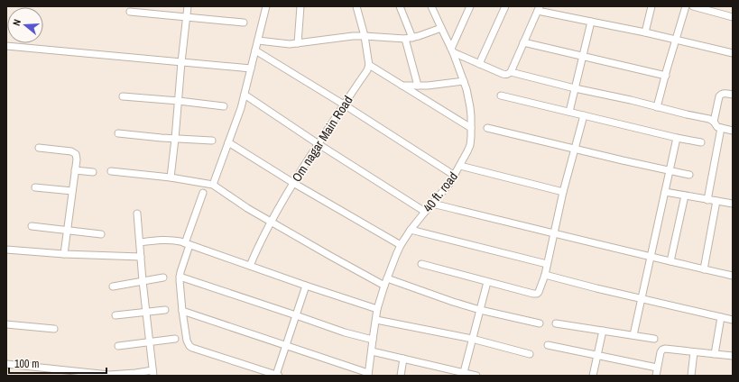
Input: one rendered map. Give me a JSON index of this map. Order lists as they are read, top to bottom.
{
  "streets": {
    "street": ["Om nagar Main Road", "40 ft. road"]
  },
  "scale_bar": "100 m",
  "north": "left"
}
